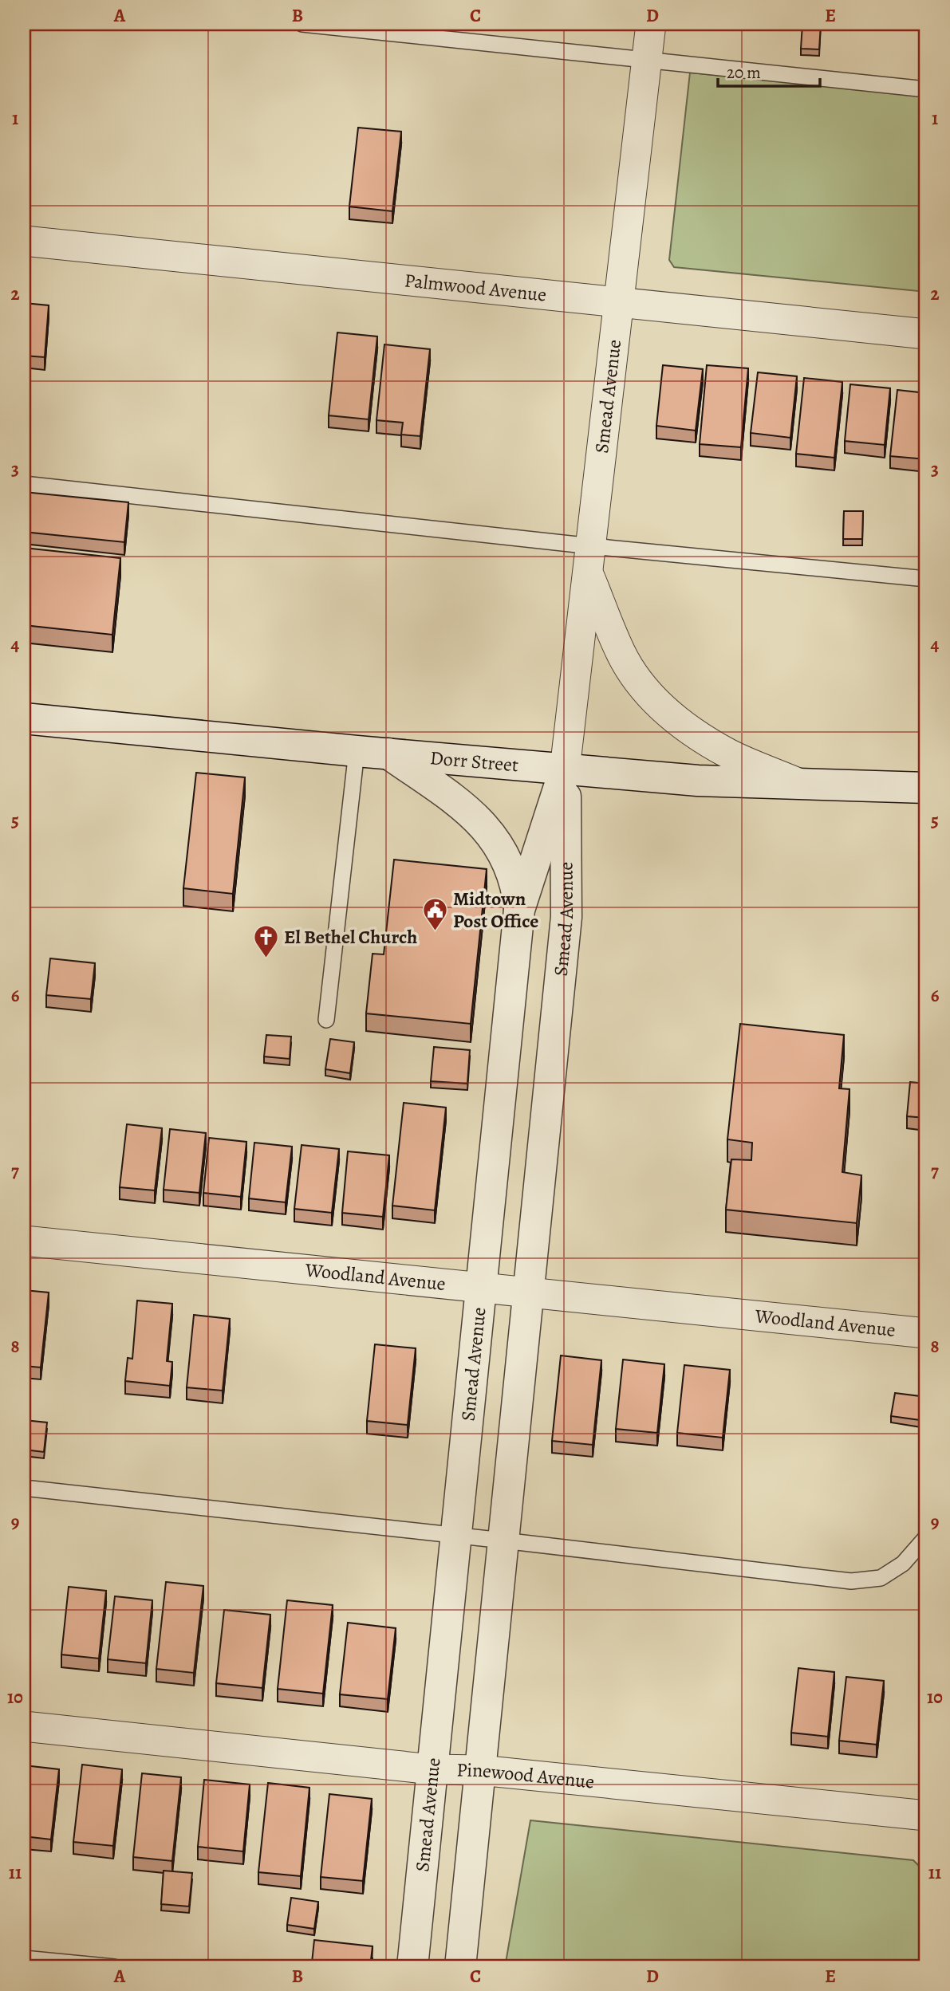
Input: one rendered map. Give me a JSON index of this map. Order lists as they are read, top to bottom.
{
  "streets": {
    "street": [
      "Palmwood Avenue",
      "Smead Avenue",
      "Dorr Street",
      "Woodland Avenue",
      "Pinewood Avenue"
    ]
  },
  "crossings": [
    ["Palmwood Avenue", "Smead Avenue"],
    ["Smead Avenue", "Dorr Street"],
    ["Smead Avenue", "Woodland Avenue"],
    ["Smead Avenue", "Pinewood Avenue"]
  ],
  "places": {
    "public building": ["Midtown Post Office"],
    "church": ["El Bethel Church"]
  },
  "scale_bar": "20 m",
  "grid": {
    "columns": [
      "A",
      "B",
      "C",
      "D",
      "E"
    ],
    "rows": [
      "1",
      "2",
      "3",
      "4",
      "5",
      "6",
      "7",
      "8",
      "9",
      "10",
      "11"
    ]
  }
}
